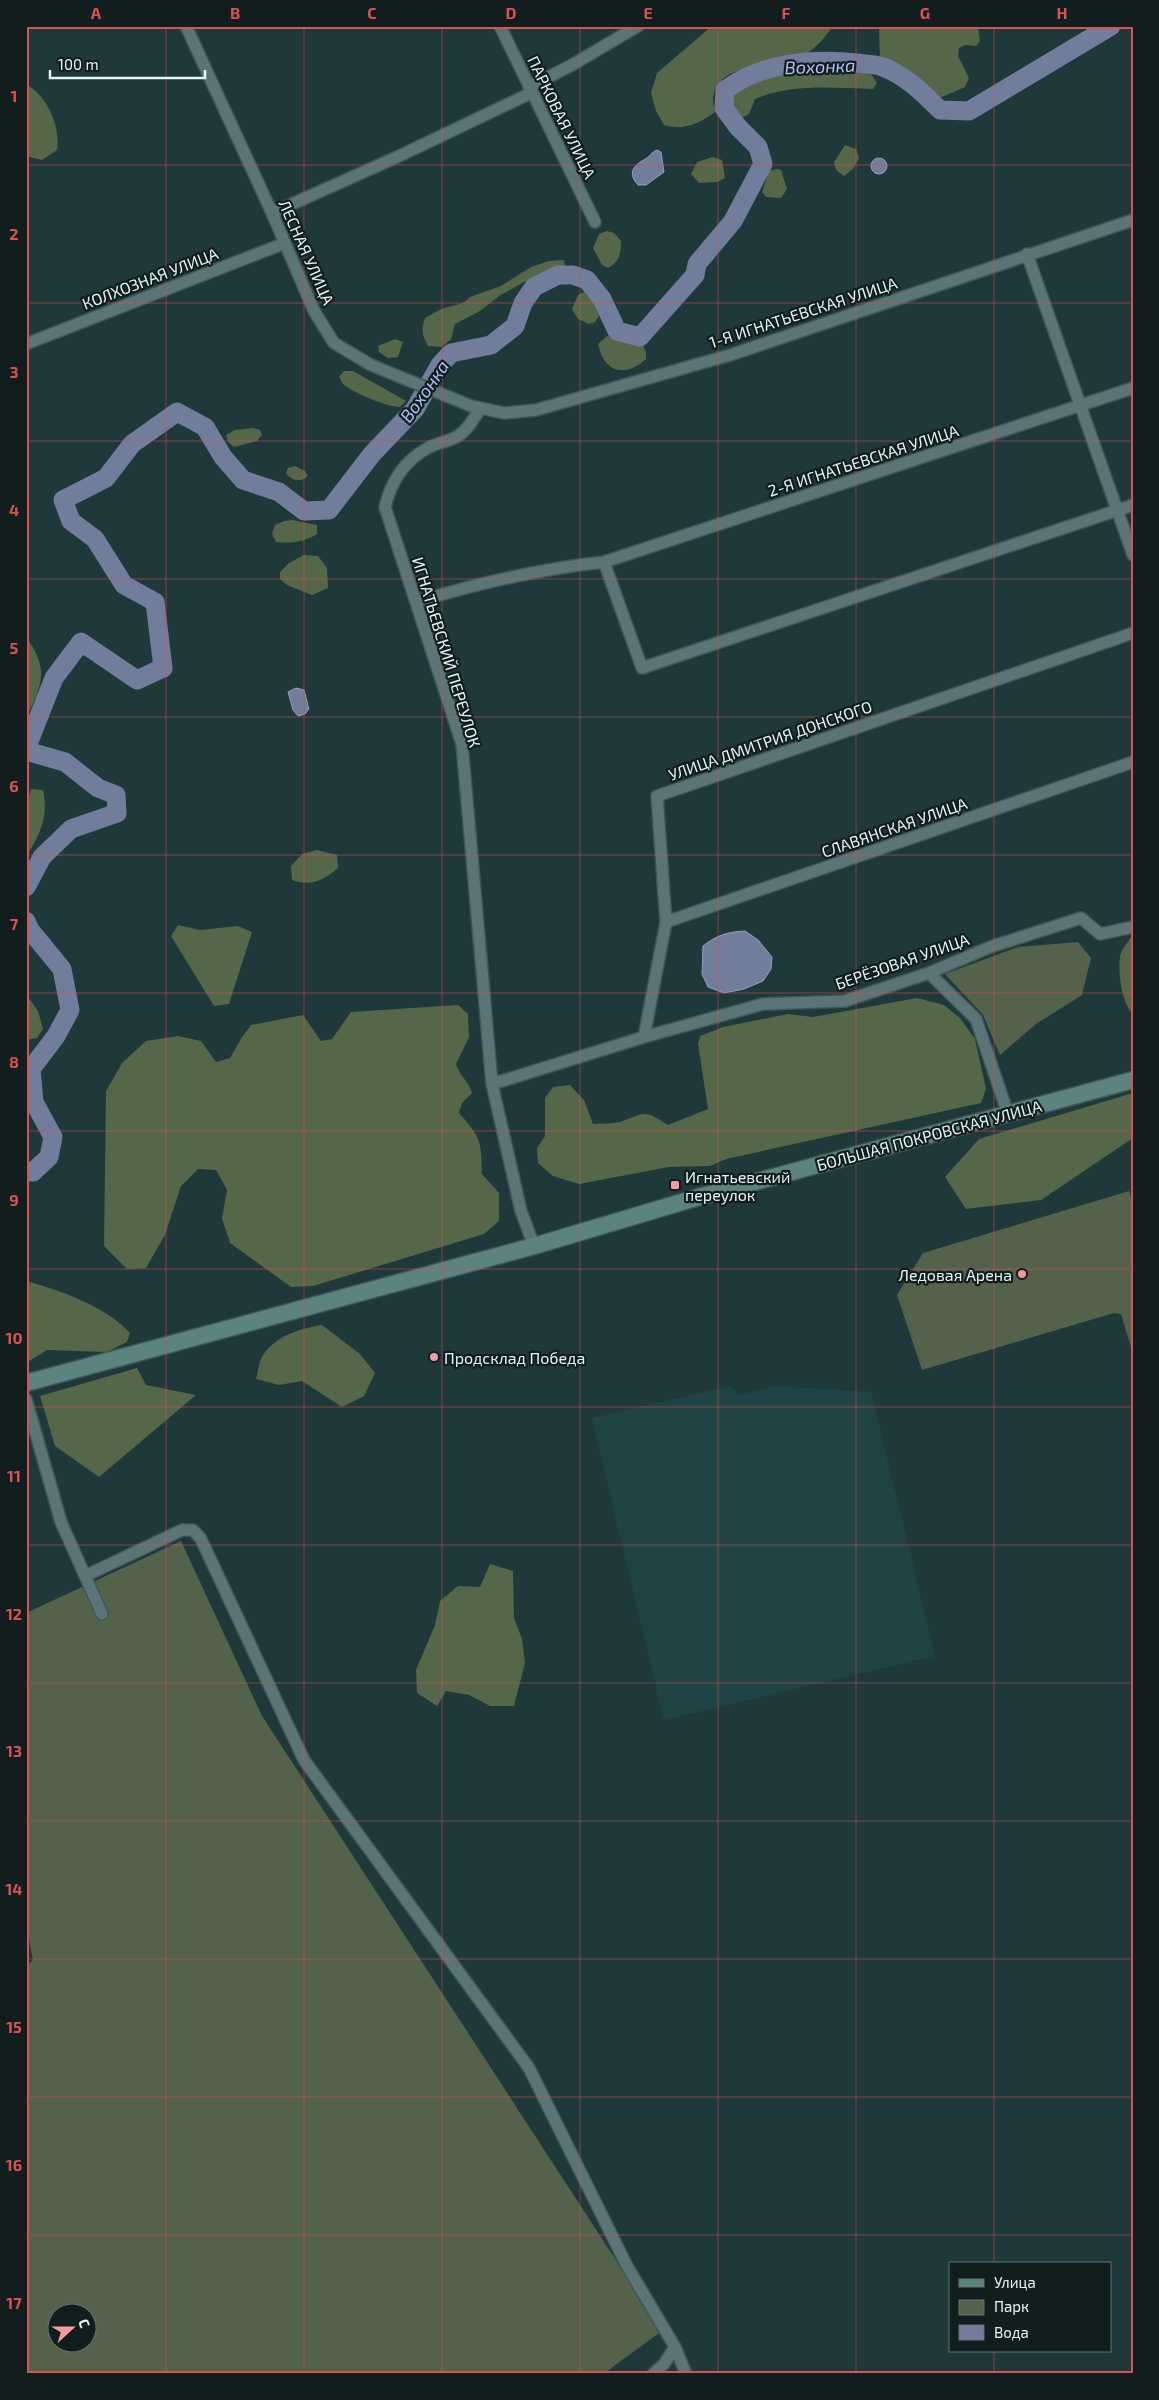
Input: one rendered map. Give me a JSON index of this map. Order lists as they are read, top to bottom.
{
  "streets": {
    "main road": ["БОЛЬШАЯ ПОКРОВСКАЯ УЛИЦА"],
    "street": [
      "ПАРКОВАЯ УЛИЦА",
      "ЛЕСНАЯ УЛИЦА",
      "КОЛХОЗНАЯ УЛИЦА",
      "1-Я ИГНАТЬЕВСКАЯ УЛИЦА",
      "2-Я ИГНАТЬЕВСКАЯ УЛИЦА",
      "ИГНАТЬЕВСКИЙ ПЕРЕУЛОК",
      "УЛИЦА ДМИТРИЯ ДОНСКОГО",
      "СЛАВЯНСКАЯ УЛИЦА",
      "БЕРЁЗОВАЯ УЛИЦА"
    ]
  },
  "crossings": [
    ["ЛЕСНАЯ УЛИЦА", "КОЛХОЗНАЯ УЛИЦА"],
    ["ЛЕСНАЯ УЛИЦА", "1-Я ИГНАТЬЕВСКАЯ УЛИЦА"],
    ["ЛЕСНАЯ УЛИЦА", "ИГНАТЬЕВСКИЙ ПЕРЕУЛОК"],
    ["1-Я ИГНАТЬЕВСКАЯ УЛИЦА", "ИГНАТЬЕВСКИЙ ПЕРЕУЛОК"],
    ["2-Я ИГНАТЬЕВСКАЯ УЛИЦА", "ИГНАТЬЕВСКИЙ ПЕРЕУЛОК"],
    ["ИГНАТЬЕВСКИЙ ПЕРЕУЛОК", "БОЛЬШАЯ ПОКРОВСКАЯ УЛИЦА"],
    ["УЛИЦА ДМИТРИЯ ДОНСКОГО", "СЛАВЯНСКАЯ УЛИЦА"],
    ["УЛИЦА ДМИТРИЯ ДОНСКОГО", "БЕРЁЗОВАЯ УЛИЦА"]
  ],
  "water": ["Вохонка"],
  "places": {
    "transit": ["Игнатьевский переулок"],
    "other": ["Ледовая Арена", "Продсклад Победа"]
  },
  "legend": ["Улица", "Парк", "Вода"],
  "scale_bar": "100 m",
  "north": "right",
  "grid": {
    "columns": [
      "A",
      "B",
      "C",
      "D",
      "E",
      "F",
      "G",
      "H"
    ],
    "rows": [
      "1",
      "2",
      "3",
      "4",
      "5",
      "6",
      "7",
      "8",
      "9",
      "10",
      "11",
      "12",
      "13",
      "14",
      "15",
      "16",
      "17"
    ]
  }
}
